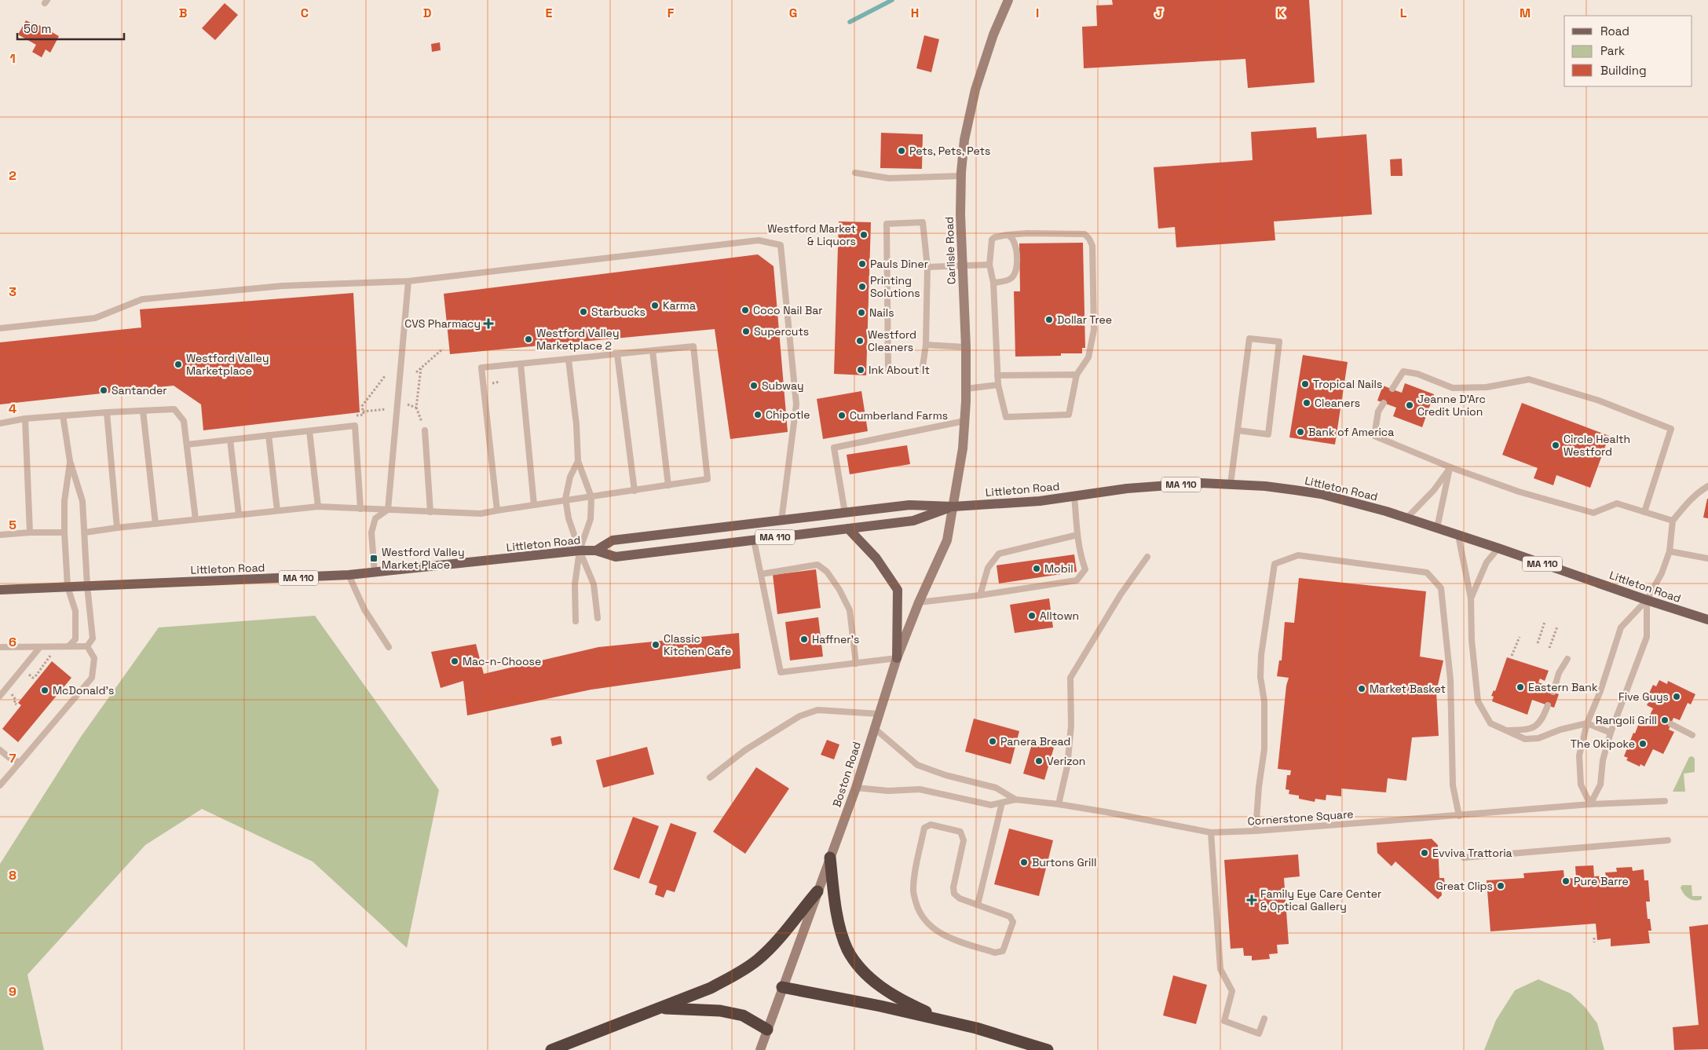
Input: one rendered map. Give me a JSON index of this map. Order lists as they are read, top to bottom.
{
  "streets": {
    "main road": [
      "Carlisle Road",
      "MA 110",
      "Littleton Road",
      "Boston Road"
    ],
    "lane": ["Cornerstone Square"]
  },
  "crossings": [
    ["Carlisle Road", "Littleton Road"],
    ["Carlisle Road", "Boston Road"],
    ["Littleton Road", "Boston Road"],
    ["Boston Road", "Cornerstone Square"]
  ],
  "places": {
    "other": [
      "Pets, Pets, Pets",
      "Westford Market & Liquors",
      "Pauls Diner",
      "Printing Solutions",
      "Karma",
      "Coco Nail Bar",
      "Starbucks",
      "Nails",
      "Dollar Tree",
      "Supercuts",
      "Westford Valley Marketplace 2",
      "Westford Cleaners",
      "Westford Valley Marketplace",
      "Ink About It",
      "Tropical Nails",
      "Subway",
      "Santander",
      "Cleaners",
      "Jeanne D'Arc Credit Union",
      "Chipotle",
      "Cumberland Farms",
      "Bank of America",
      "Circle Health Westford",
      "Mobil",
      "Alltown",
      "Haffner's",
      "Classic Kitchen Cafe",
      "Mac-n-Choose",
      "Eastern Bank",
      "Market Basket",
      "McDonald's",
      "Five Guys",
      "Rangoli Grill",
      "Panera Bread",
      "The Okipoke",
      "Verizon",
      "Evviva Trattoria",
      "Burtons Grill",
      "Pure Barre",
      "Great Clips"
    ],
    "health": ["CVS Pharmacy", "Family Eye Care Center & Optical Gallery"],
    "transit": ["Westford Valley Market Place"]
  },
  "legend": ["Road", "Park", "Building"],
  "scale_bar": "50 m",
  "grid": {
    "columns": [
      "B",
      "C",
      "D",
      "E",
      "F",
      "G",
      "H",
      "I",
      "J",
      "K",
      "L",
      "M"
    ],
    "rows": [
      "1",
      "2",
      "3",
      "4",
      "5",
      "6",
      "7",
      "8",
      "9"
    ]
  }
}
